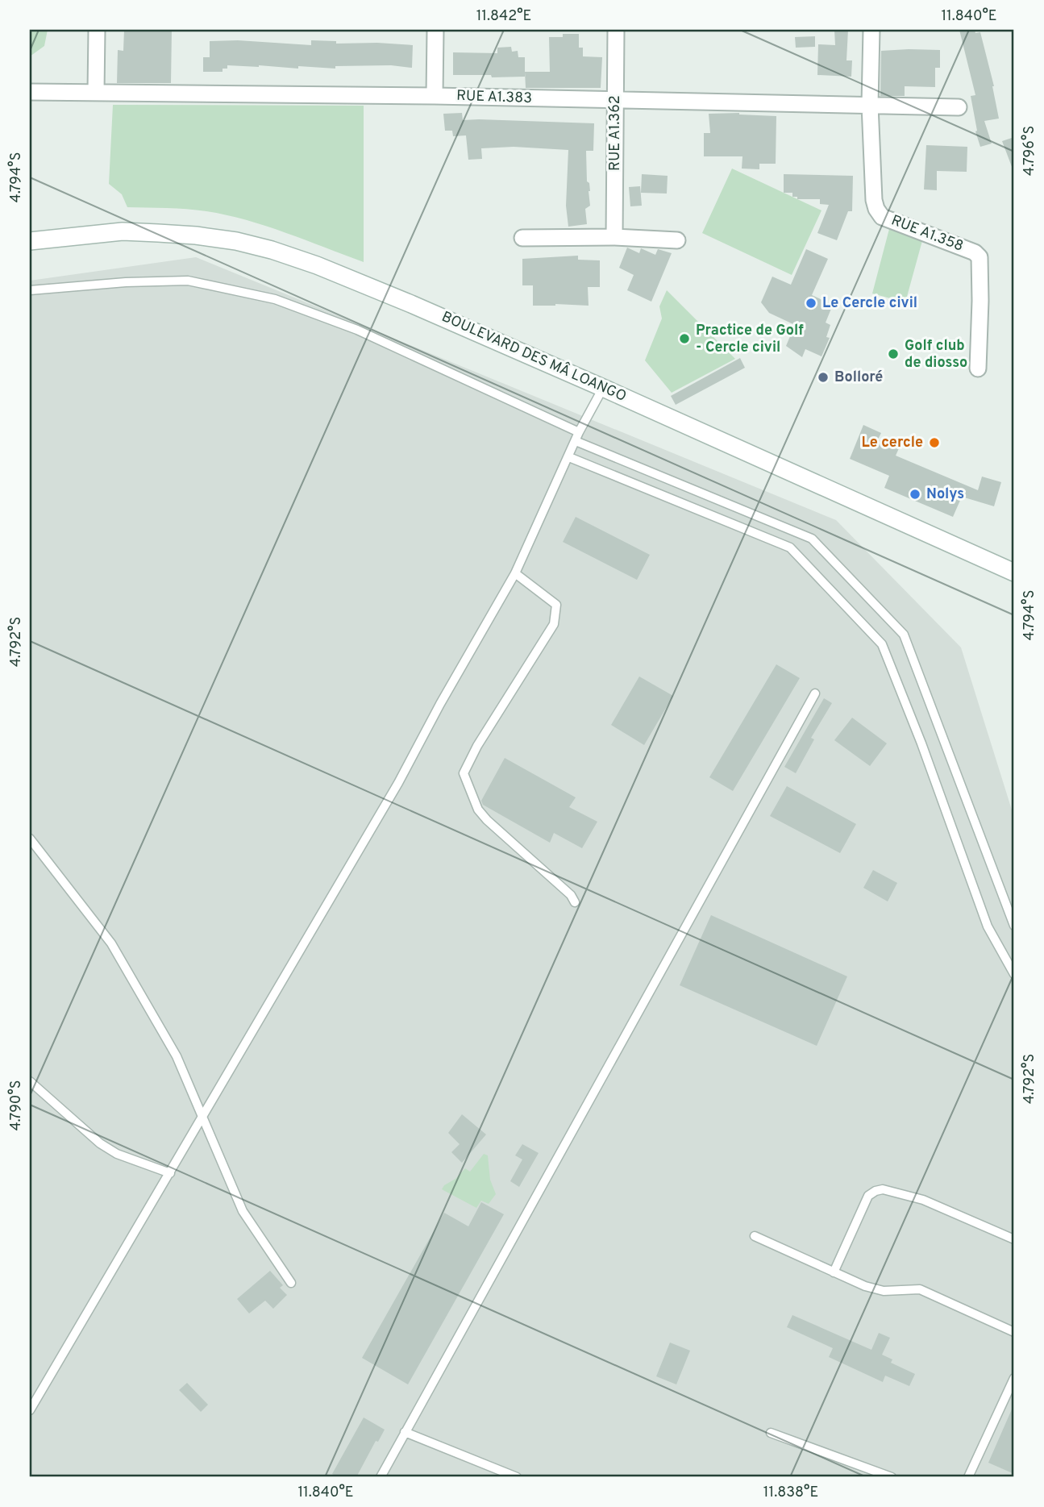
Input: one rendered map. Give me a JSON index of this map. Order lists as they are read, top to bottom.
{
  "streets": {
    "street": [
      "RUE A1.383",
      "RUE A1.362",
      "RUE A1.358",
      "BOULEVARD DES MÂ LOANGO"
    ]
  },
  "crossings": [
    ["RUE A1.383", "RUE A1.362"],
    ["RUE A1.383", "RUE A1.358"]
  ],
  "places": [
    "Le Cercle civil",
    "Practice de Golf - Cercle civil",
    "Golf club de diosso",
    "Bolloré",
    "Le cercle",
    "Nolys"
  ],
  "coordinates": [
    "11.842°E",
    "11.840°E",
    "4.796°S",
    "4.794°S",
    "4.792°S",
    "4.790°S",
    "11.838°E"
  ]
}
